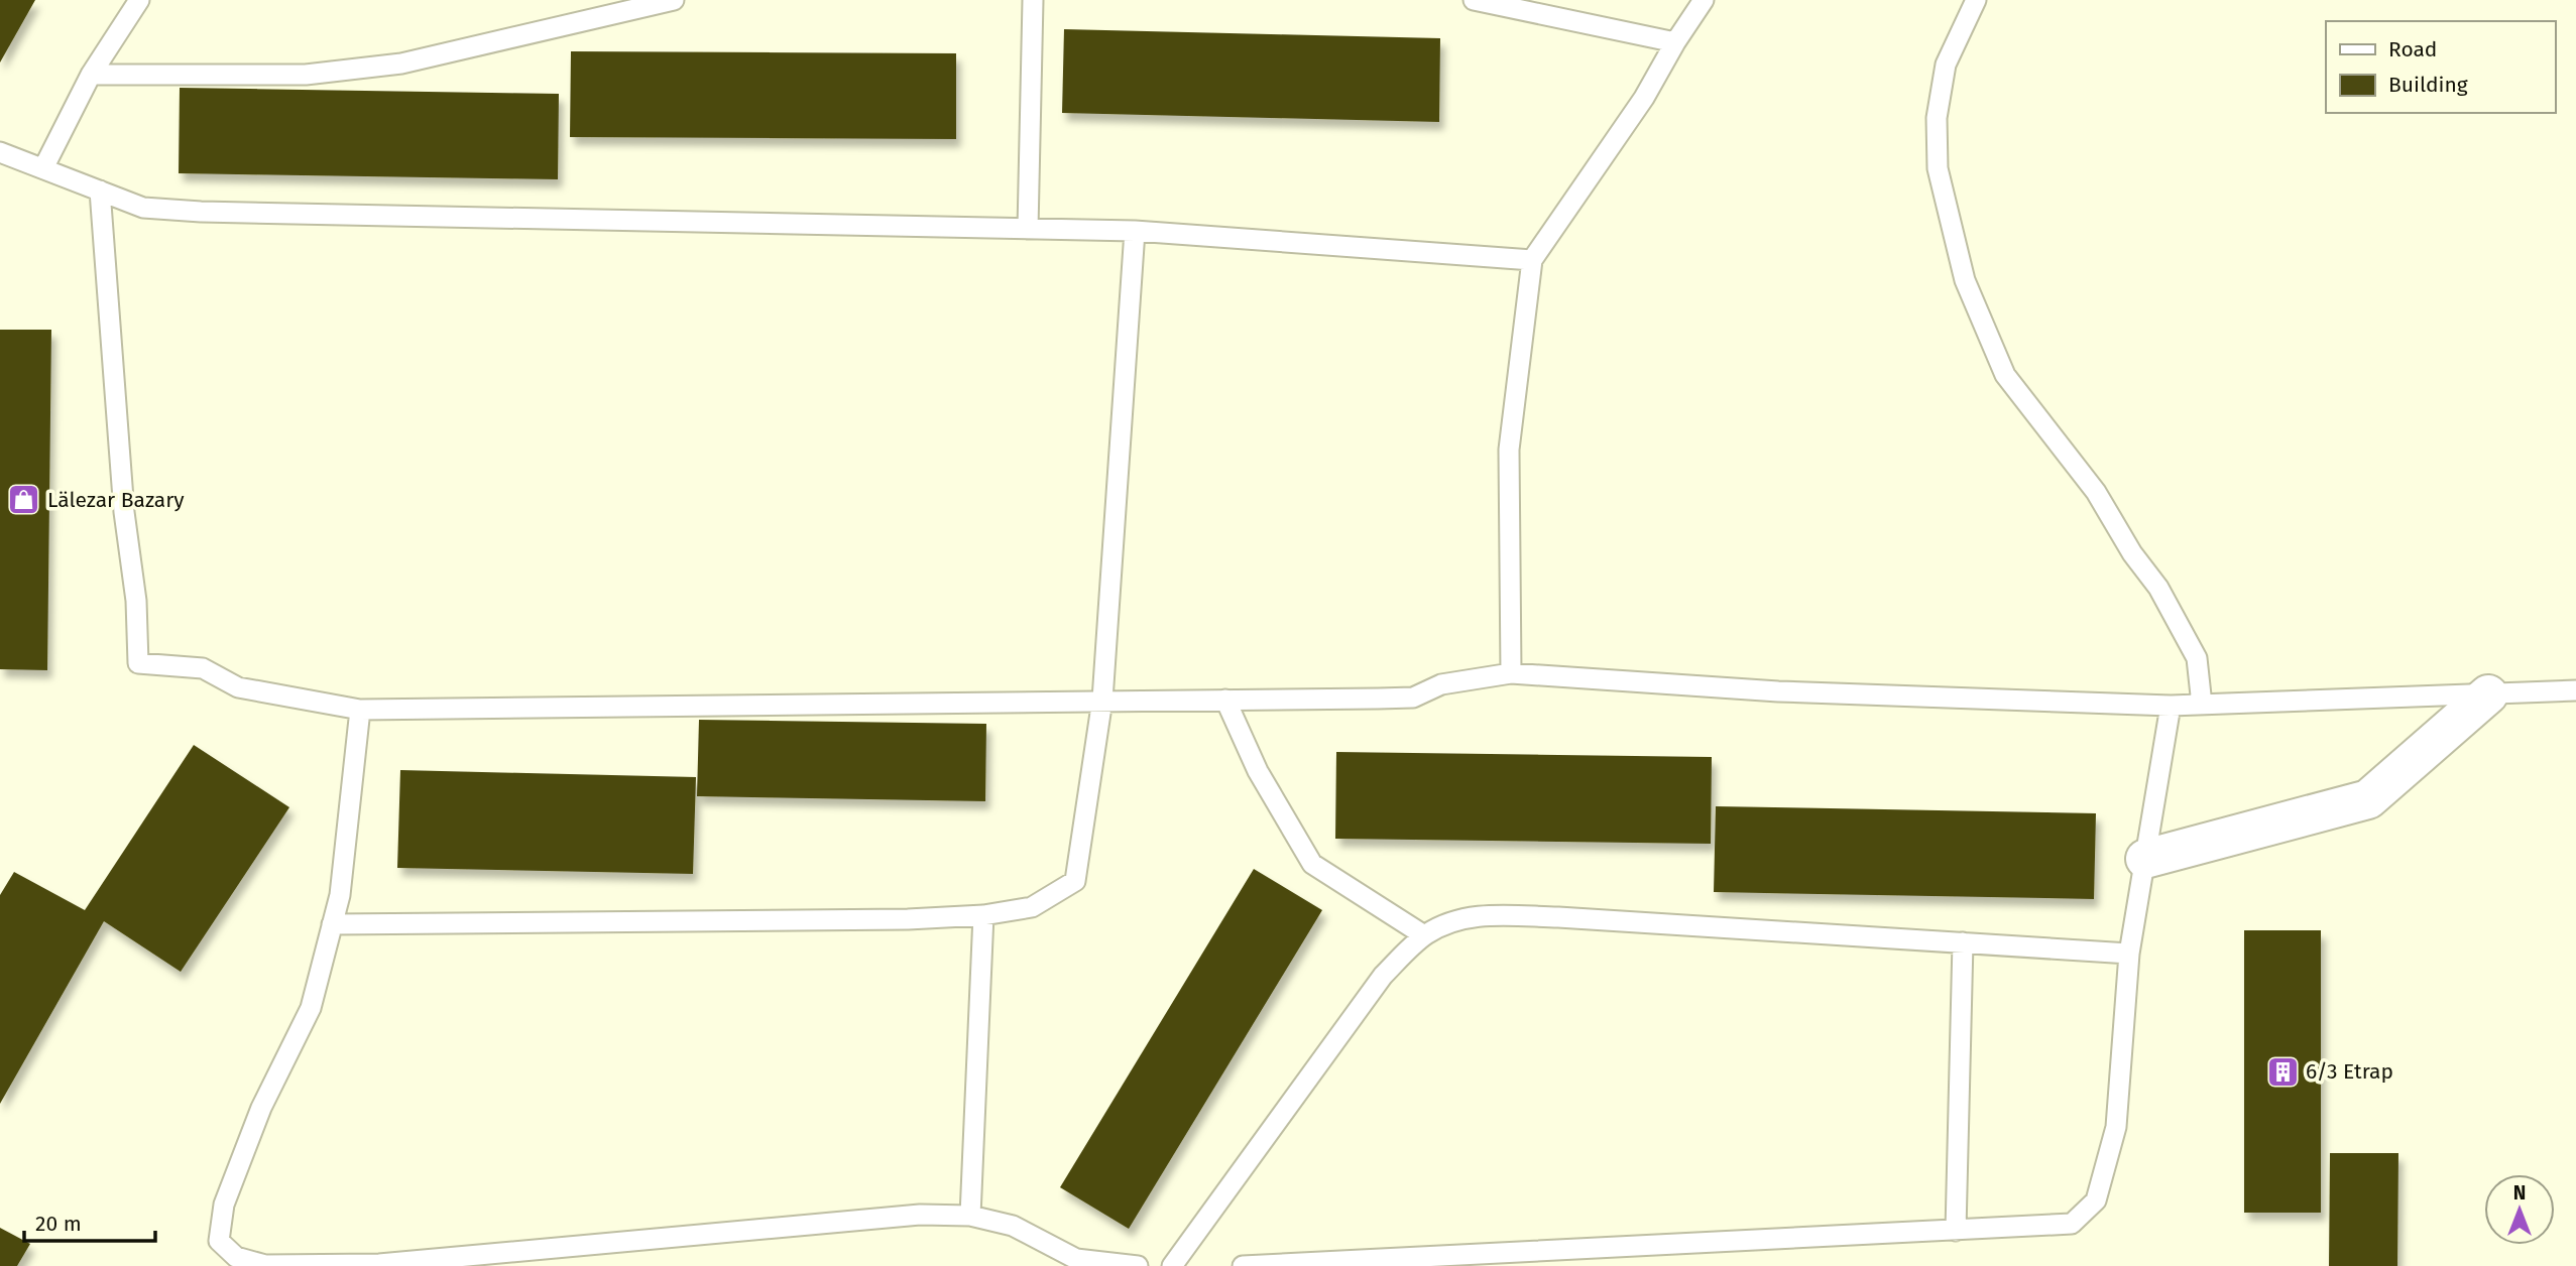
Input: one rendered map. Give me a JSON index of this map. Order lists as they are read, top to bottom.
{
  "places": {
    "shop": ["Lälezar Bazary"],
    "building": ["6/3 Etrap"]
  },
  "legend": ["Road", "Building"],
  "scale_bar": "20 m",
  "north": "top"
}
